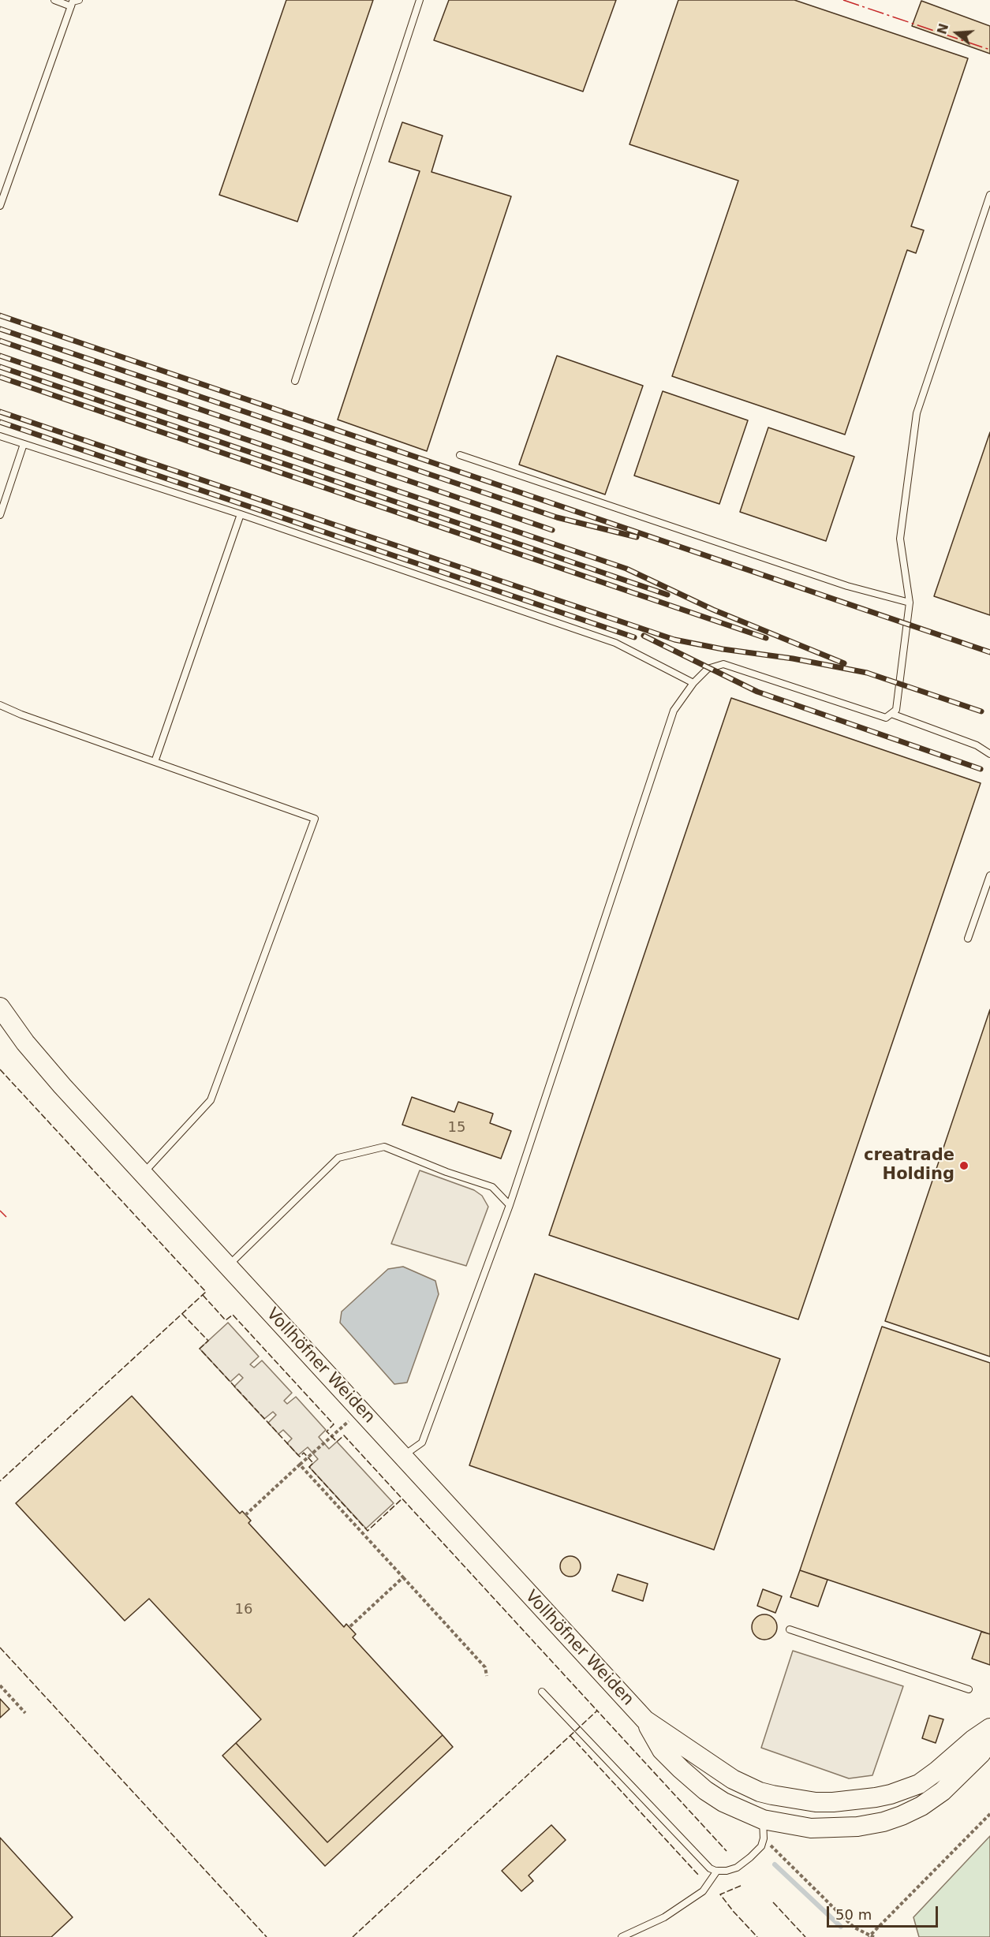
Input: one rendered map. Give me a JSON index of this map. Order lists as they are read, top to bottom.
{
  "streets": {
    "main road": ["Vollhöfner Weiden"]
  },
  "places": ["creatrade Holding"],
  "house_numbers": ["15", "16"],
  "scale_bar": "50 m",
  "north": "left"
}
